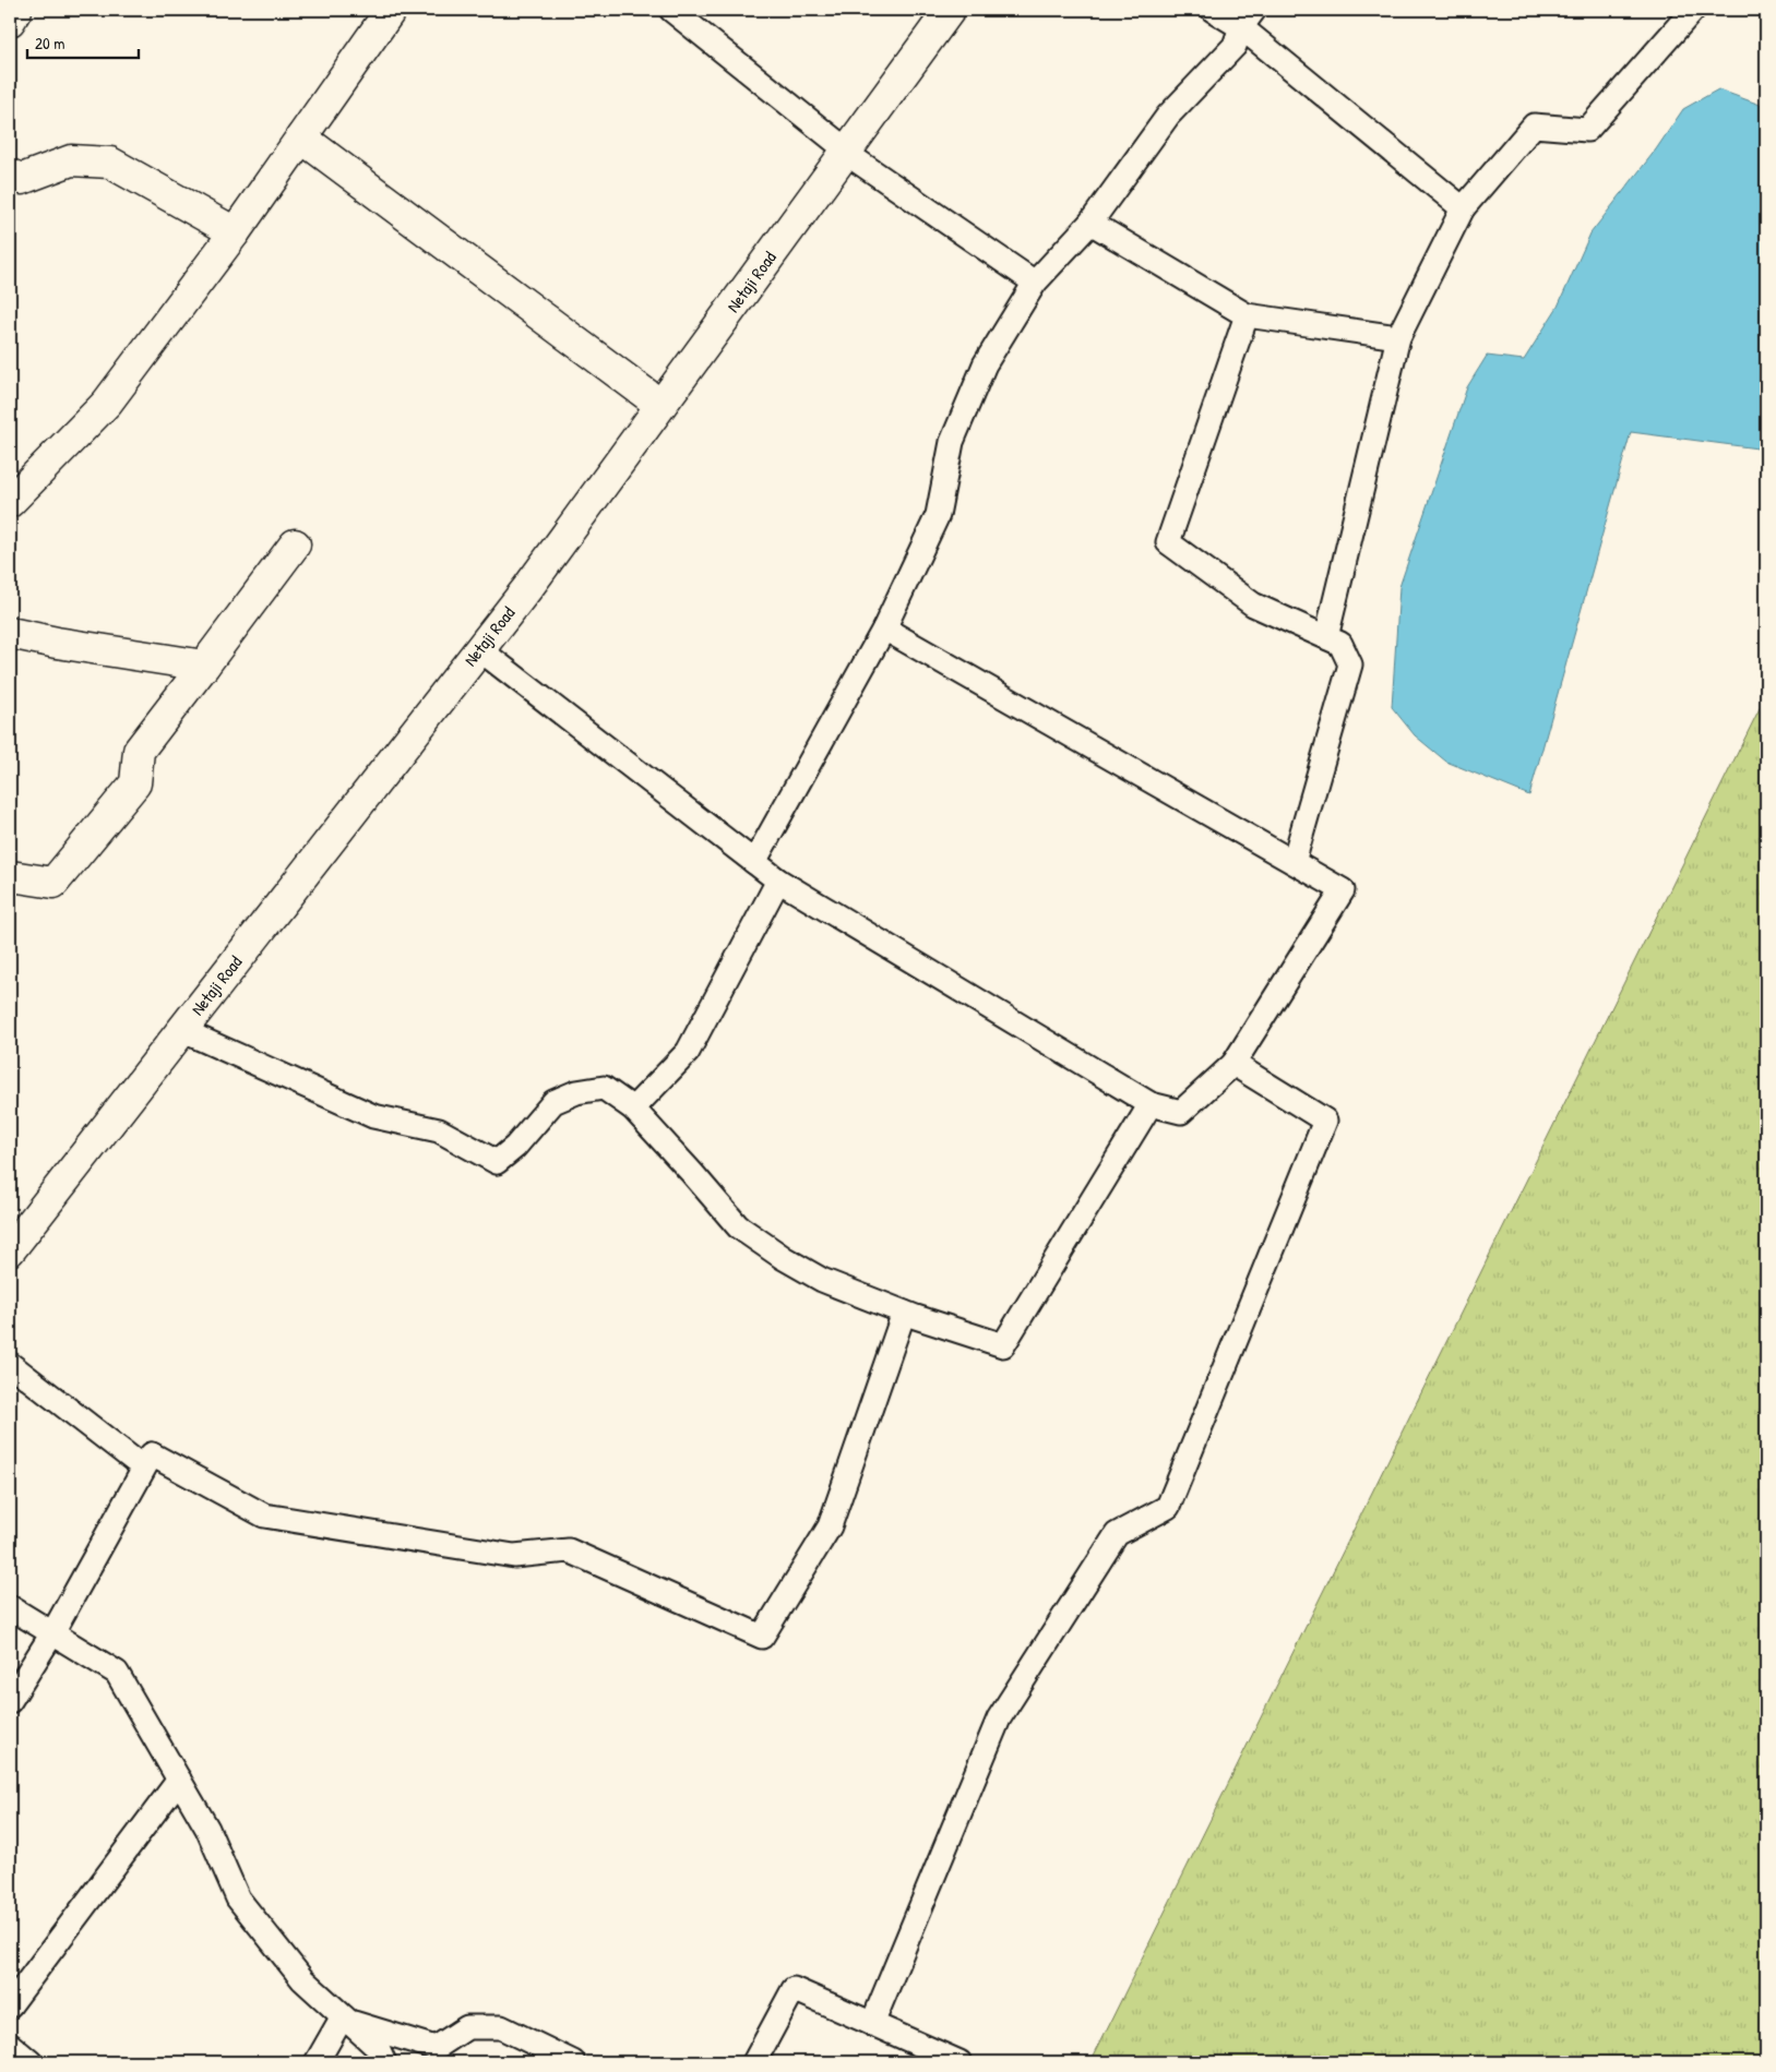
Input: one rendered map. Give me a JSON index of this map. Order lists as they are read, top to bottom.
{
  "streets": {
    "street": ["Netaji Road"]
  },
  "scale_bar": "20 m"
}
